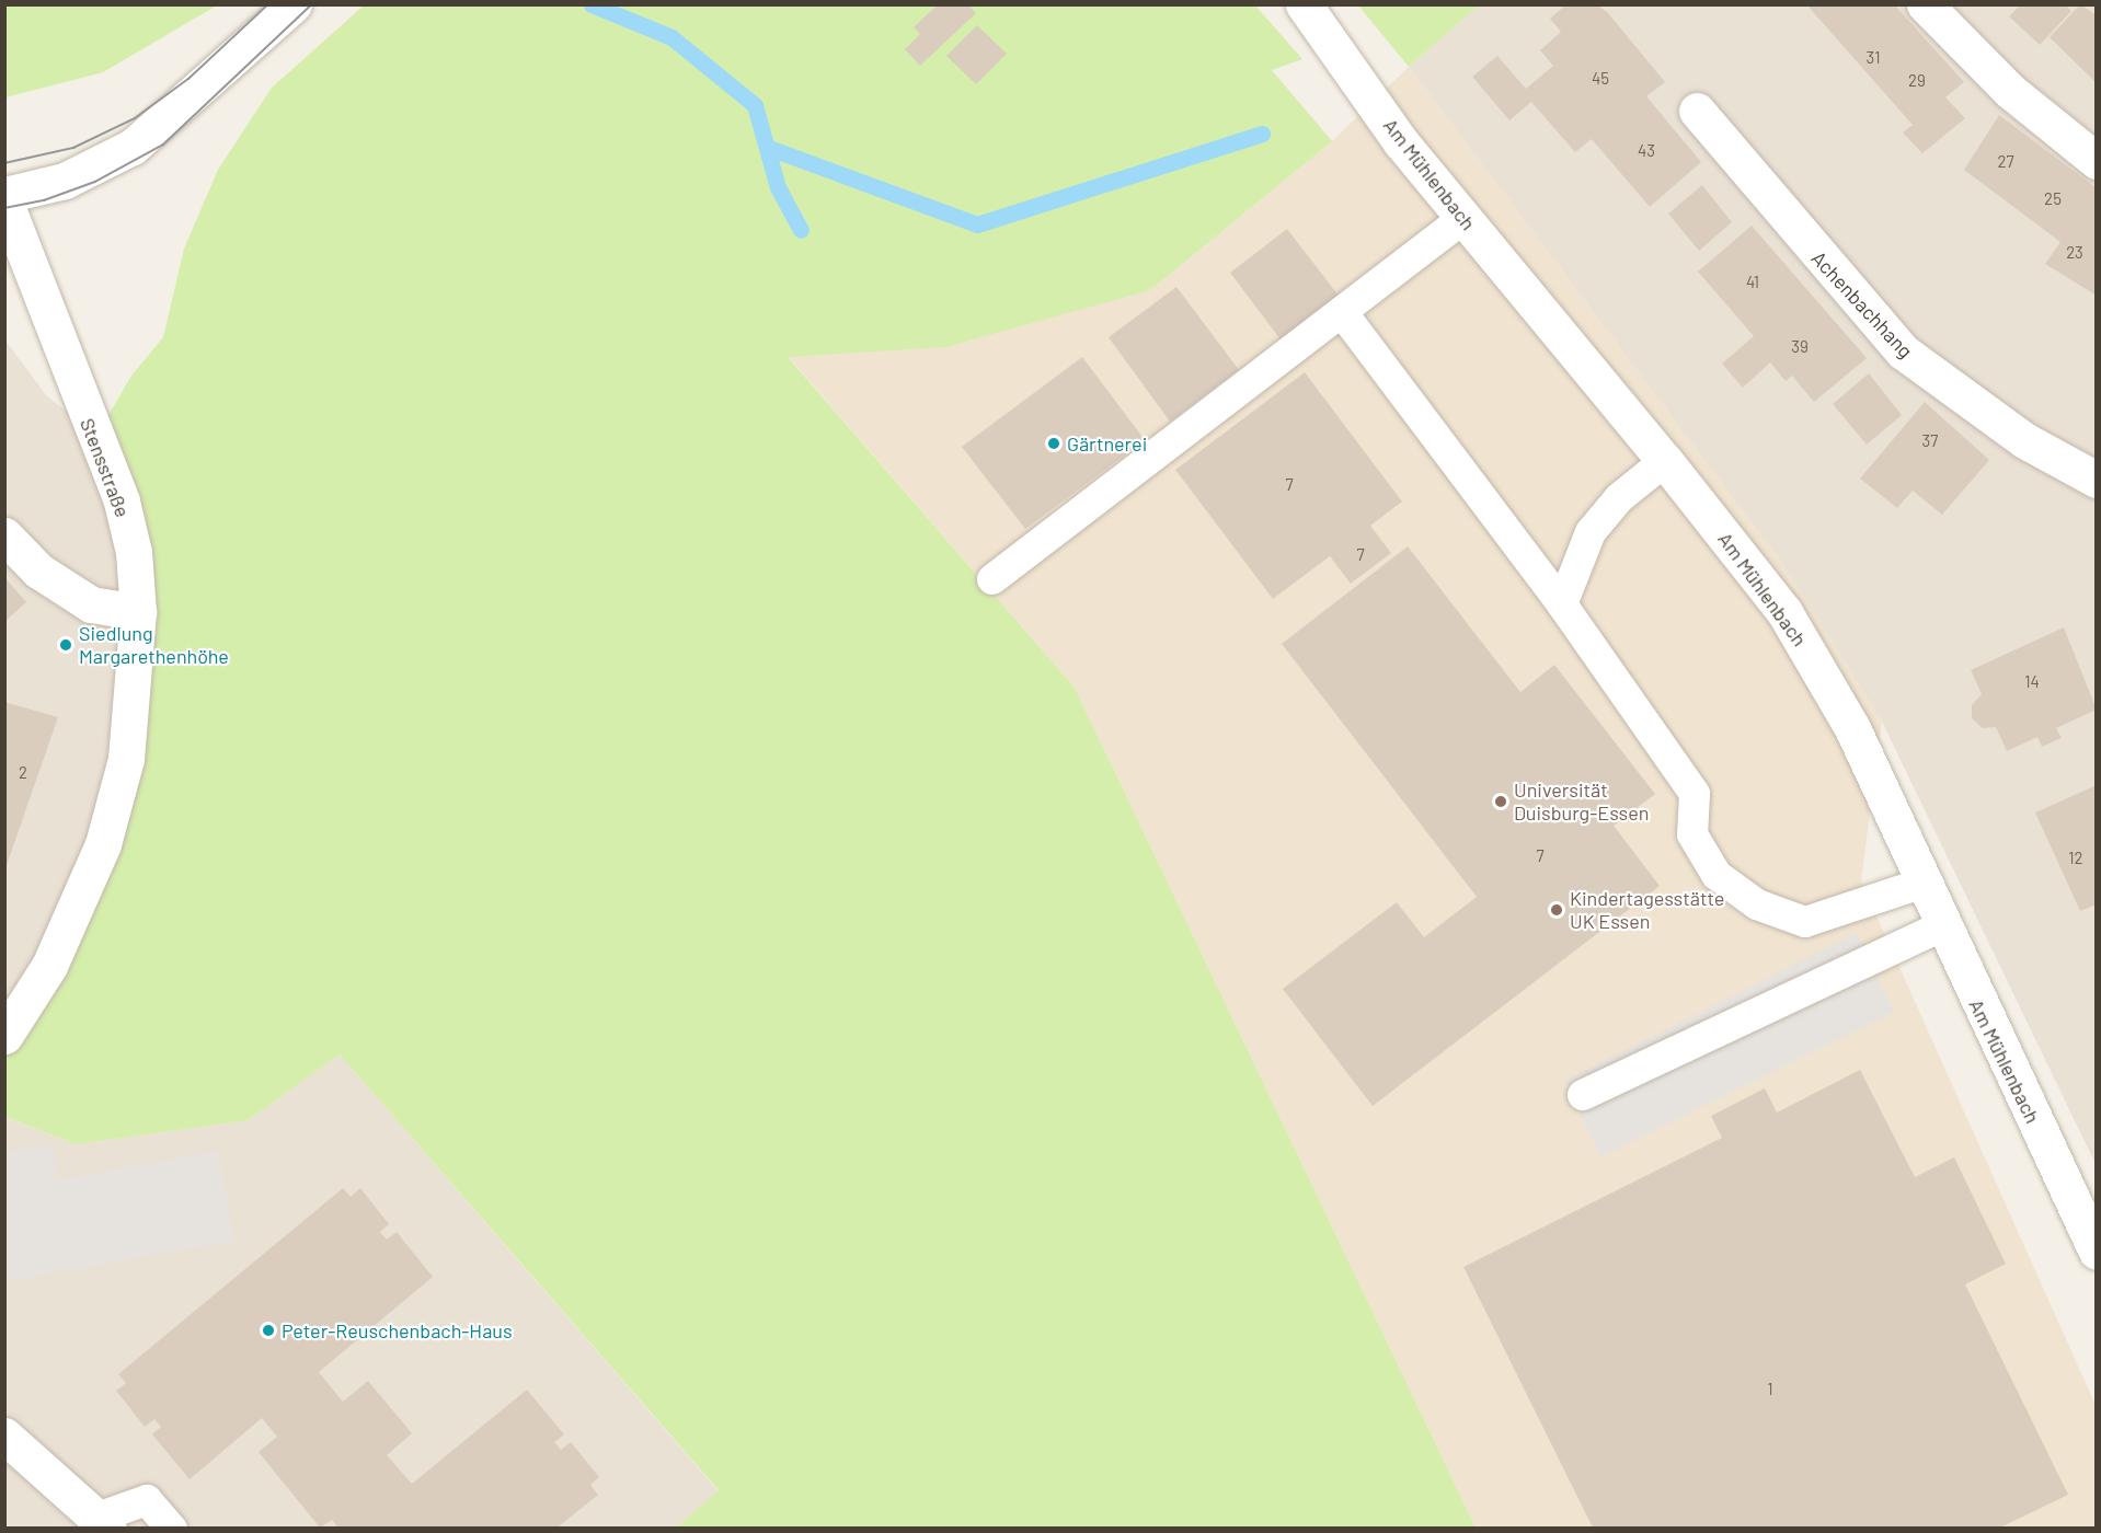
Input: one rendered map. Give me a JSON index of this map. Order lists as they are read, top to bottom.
{
  "streets": {
    "street": ["Am Mühlenbach", "Achenbachhang", "Stensstraße"]
  },
  "places": [
    "Gärtnerei",
    "Siedlung Margarethenhöhe",
    "Universität Duisburg-Essen",
    "Kindertagesstätte UK Essen",
    "Peter-Reuschenbach-Haus"
  ],
  "house_numbers": [
    "31",
    "45",
    "29",
    "43",
    "27",
    "25",
    "23",
    "41",
    "39",
    "37",
    "7",
    "7",
    "14",
    "2",
    "7",
    "12",
    "1"
  ]
}
